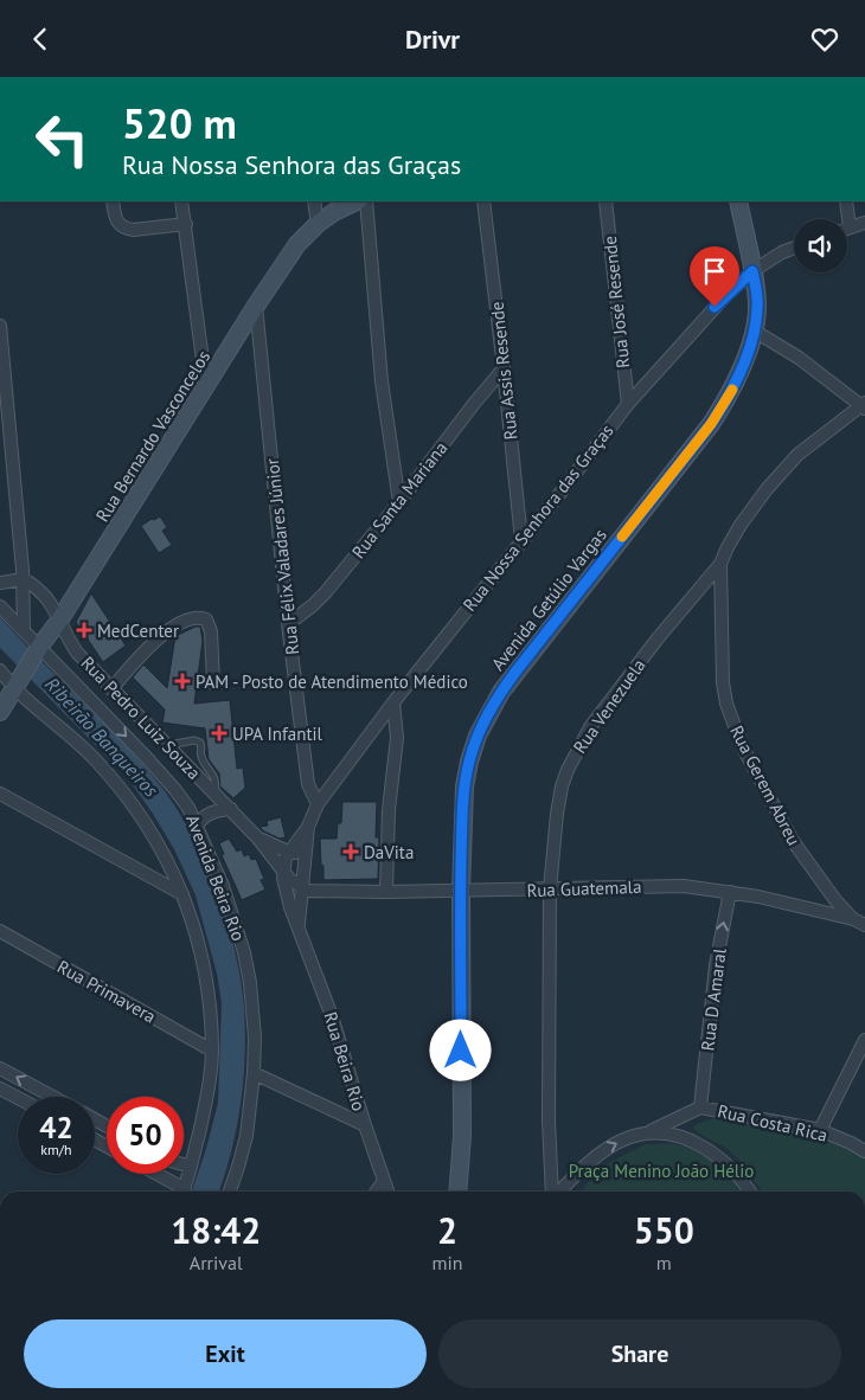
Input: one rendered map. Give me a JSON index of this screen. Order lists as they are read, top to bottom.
{
  "streets": {
    "main road": ["Rua Bernardo Vasconcelos", "Avenida Getúlio Vargas"],
    "street": [
      "Rua José Resende",
      "Rua Assis Resende",
      "Rua Santa Mariana",
      "Rua Nossa Senhora das Graças",
      "Rua Félix Valadares Júnior",
      "Rua Venezuela",
      "Rua Pedro Luiz Souza",
      "Rua Gerem Abreu",
      "Avenida Beira Rio",
      "Rua Guatemala",
      "Rua Primavera",
      "Rua D Amaral",
      "Rua Beira Rio",
      "Rua Costa Rica"
    ]
  },
  "crossings": [
    ["Rua José Resende", "Rua Nossa Senhora das Graças"],
    ["Rua Assis Resende", "Rua Santa Mariana"],
    ["Rua Assis Resende", "Rua Nossa Senhora das Graças"],
    ["Rua Bernardo Vasconcelos", "Rua Félix Valadares Júnior"],
    ["Rua Bernardo Vasconcelos", "Rua Pedro Luiz Souza"],
    ["Rua Bernardo Vasconcelos", "Avenida Beira Rio"],
    ["Rua Santa Mariana", "Rua Félix Valadares Júnior"],
    ["Rua Nossa Senhora das Graças", "Rua Félix Valadares Júnior"],
    ["Rua Nossa Senhora das Graças", "Avenida Getúlio Vargas"],
    ["Rua Nossa Senhora das Graças", "Rua Beira Rio"],
    ["Avenida Getúlio Vargas", "Rua Guatemala"],
    ["Rua Venezuela", "Rua Gerem Abreu"],
    ["Rua Venezuela", "Rua Guatemala"],
    ["Rua Pedro Luiz Souza", "Rua Beira Rio"],
    ["Rua Gerem Abreu", "Rua Guatemala"],
    ["Avenida Beira Rio", "Rua Primavera"],
    ["Rua Guatemala", "Rua D Amaral"],
    ["Rua Guatemala", "Rua Beira Rio"],
    ["Rua D Amaral", "Rua Costa Rica"]
  ],
  "one_way": ["Rua D Amaral"],
  "water": ["Ribeirão Banqueiros"],
  "parks": ["Praça Menino João Hélio"],
  "places": {
    "health": [
      "MedCenter",
      "PAM - Posto de Atendimento Médico",
      "UPA Infantil",
      "DaVita"
    ]
  },
  "page": {
    "header": "Drivr",
    "turn": ["520 m", "Rua Nossa Senhora das Graças"],
    "speed": "42 km/h",
    "limit": "50",
    "eta": [
      "18:42",
      "Arrival",
      "2",
      "min",
      "550",
      "m"
    ],
    "buttons": ["Exit", "Share"]
  }
}
